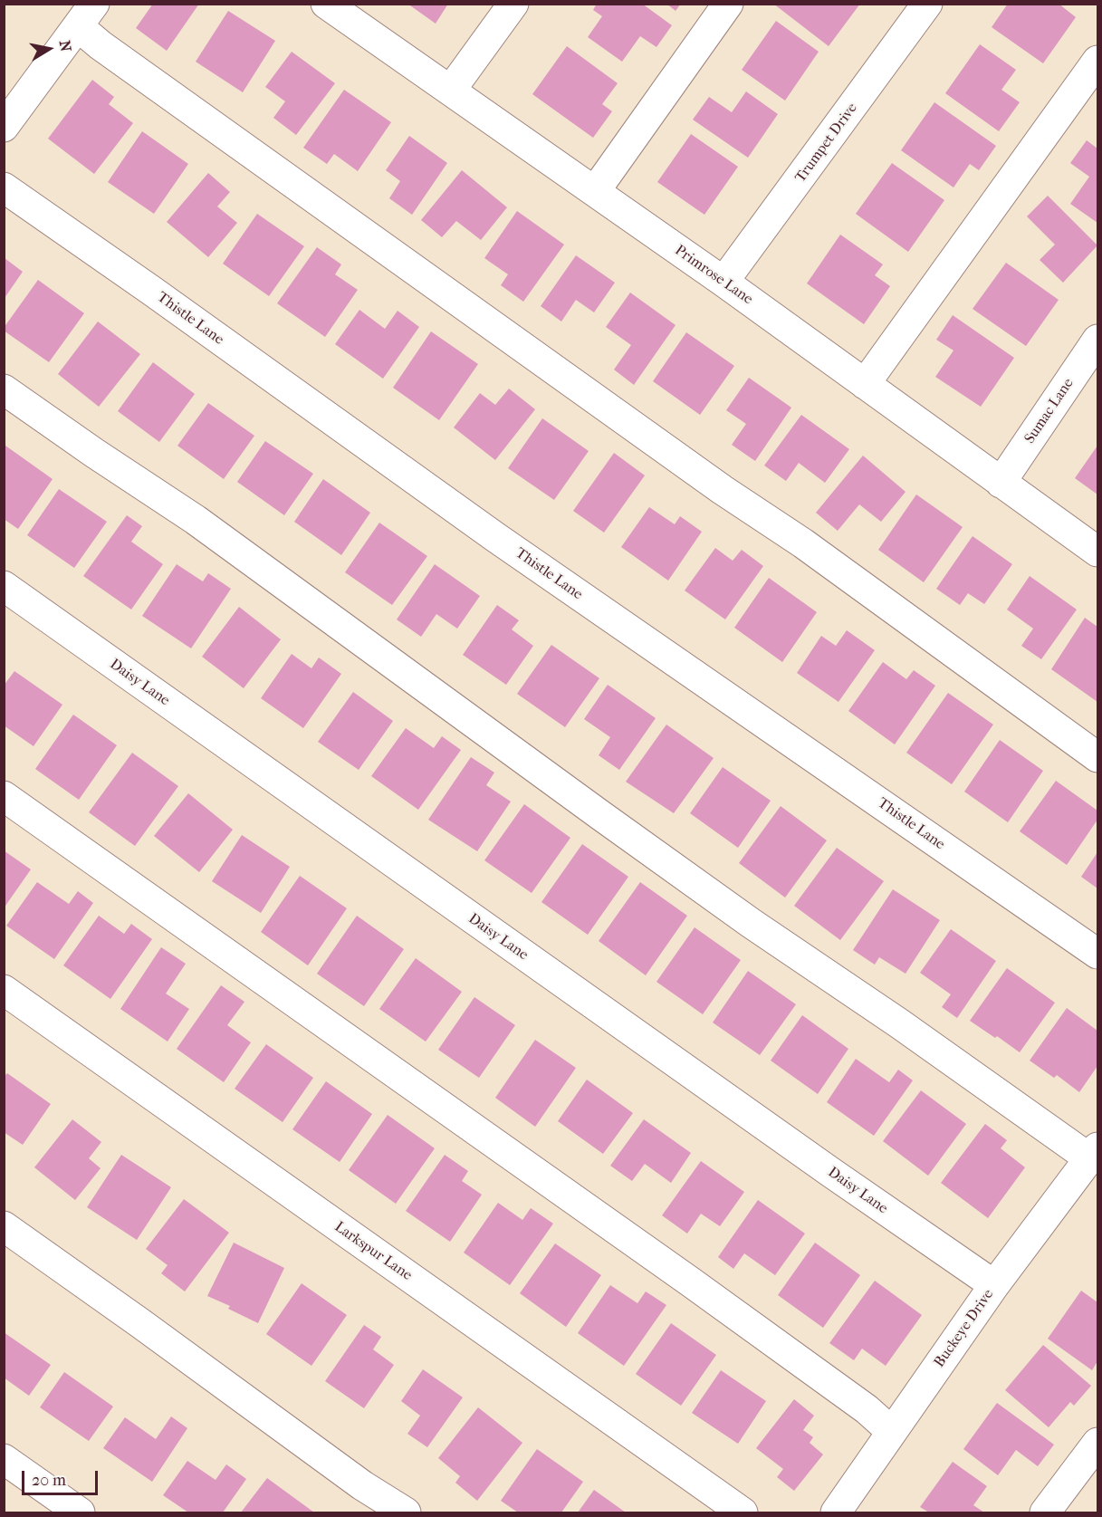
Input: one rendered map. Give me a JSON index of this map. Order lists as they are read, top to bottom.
{
  "streets": {
    "street": [
      "Trumpet Drive",
      "Primrose Lane",
      "Thistle Lane",
      "Sumac Lane",
      "Daisy Lane",
      "Larkspur Lane",
      "Buckeye Drive"
    ]
  },
  "crossings": [
    ["Trumpet Drive", "Primrose Lane"],
    ["Primrose Lane", "Sumac Lane"],
    ["Daisy Lane", "Buckeye Drive"]
  ],
  "scale_bar": "20 m",
  "north": "right"
}
